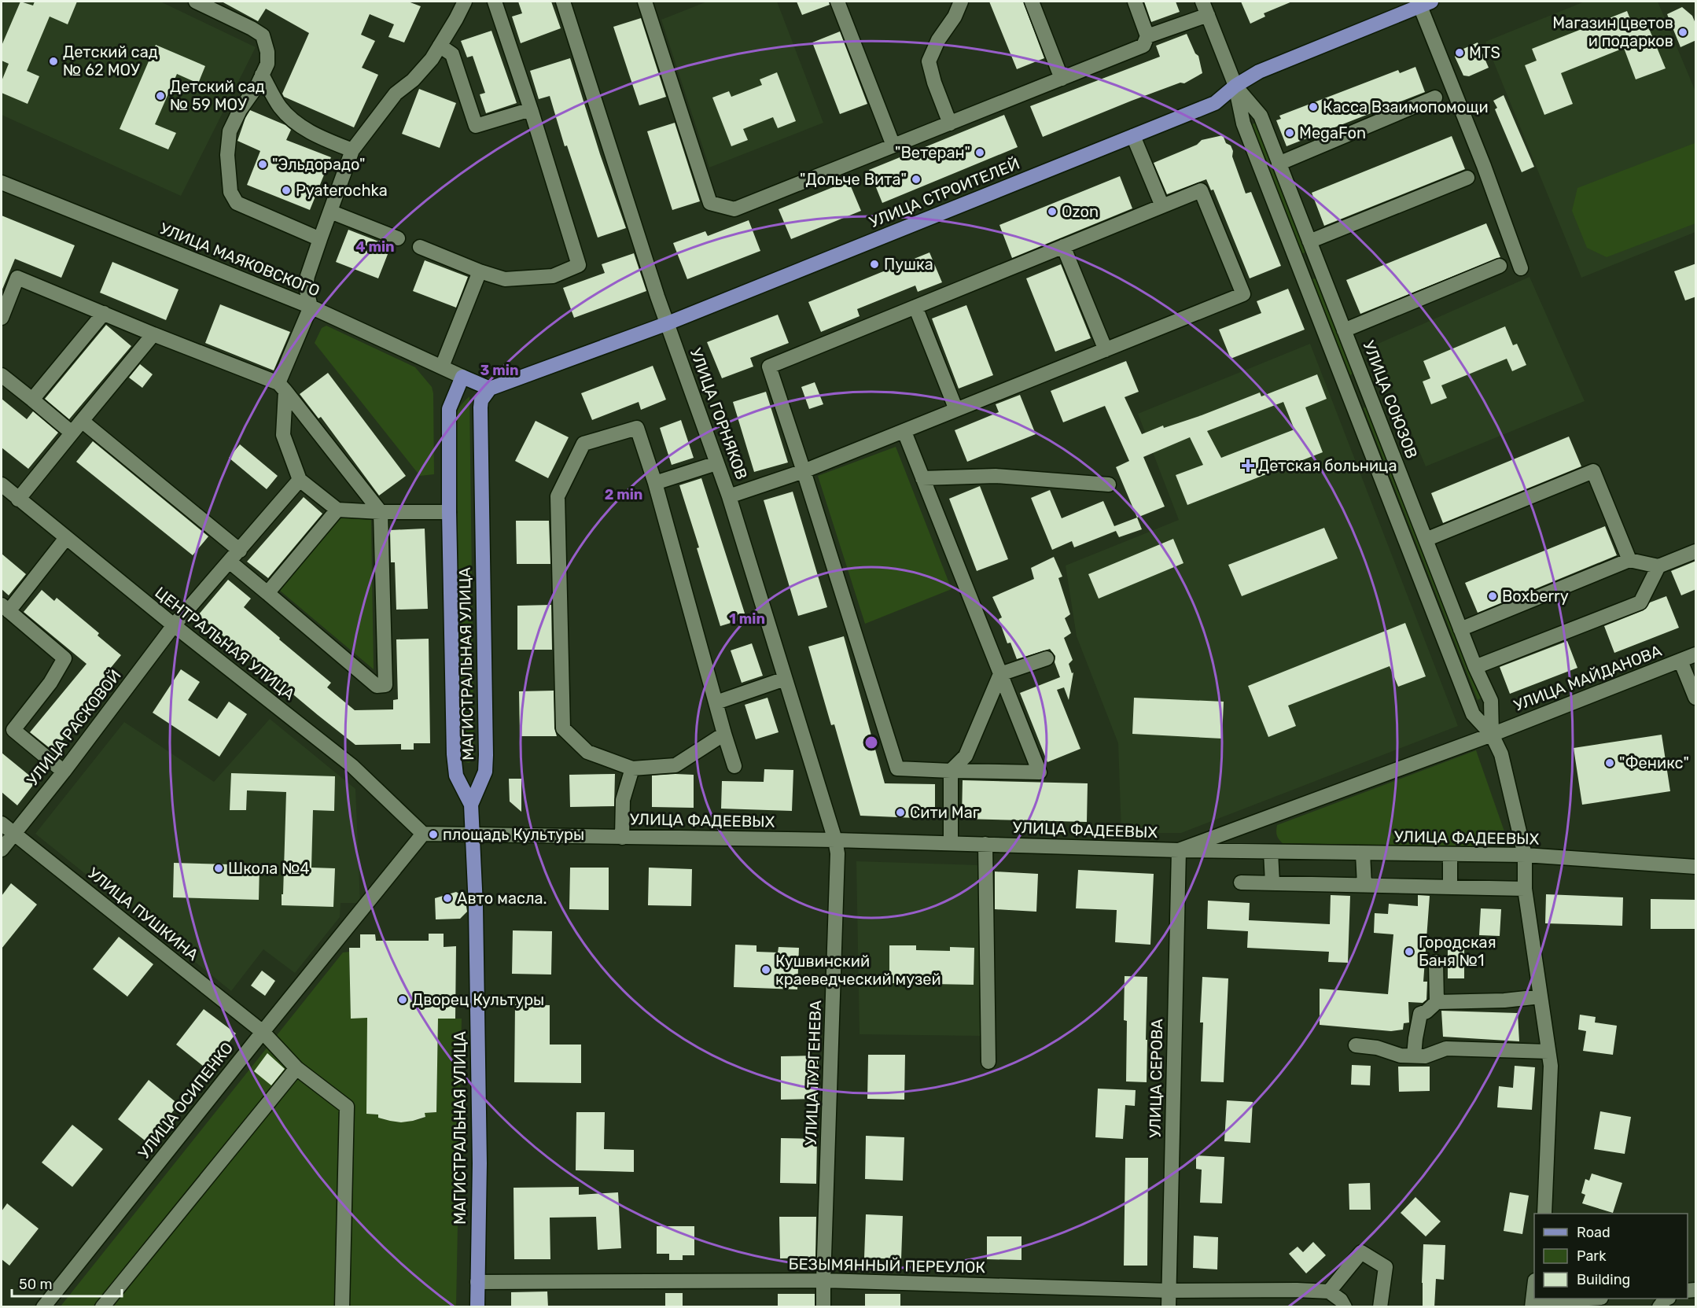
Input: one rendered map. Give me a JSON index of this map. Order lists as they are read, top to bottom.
{
  "streets": {
    "main road": ["УЛИЦА СТРОИТЕЛЕЙ", "МАГИСТРАЛЬНАЯ УЛИЦА"],
    "street": [
      "УЛИЦА МАЯКОВСКОГО",
      "УЛИЦА СОЮЗОВ",
      "УЛИЦА ГОРНЯКОВ",
      "ЦЕНТРАЛЬНАЯ УЛИЦА",
      "УЛИЦА МАЙДАНОВА",
      "УЛИЦА РАСКОВОЙ",
      "УЛИЦА ФАДЕЕВЫХ",
      "УЛИЦА ПУШКИНА",
      "УЛИЦА ТУРГЕНЕВА",
      "УЛИЦА СЕРОВА",
      "УЛИЦА ОСИПЕНКО",
      "БЕЗЫМЯННЫЙ ПЕРЕУЛОК"
    ]
  },
  "crossings": [
    ["УЛИЦА СТРОИТЕЛЕЙ", "УЛИЦА СОЮЗОВ"],
    ["УЛИЦА СТРОИТЕЛЕЙ", "УЛИЦА ГОРНЯКОВ"],
    ["УЛИЦА СТРОИТЕЛЕЙ", "МАГИСТРАЛЬНАЯ УЛИЦА"],
    ["УЛИЦА МАЯКОВСКОГО", "МАГИСТРАЛЬНАЯ УЛИЦА"],
    ["УЛИЦА СОЮЗОВ", "УЛИЦА МАЙДАНОВА"],
    ["УЛИЦА СОЮЗОВ", "УЛИЦА ФАДЕЕВЫХ"],
    ["УЛИЦА ГОРНЯКОВ", "УЛИЦА ФАДЕЕВЫХ"],
    ["УЛИЦА ГОРНЯКОВ", "УЛИЦА ТУРГЕНЕВА"],
    ["ЦЕНТРАЛЬНАЯ УЛИЦА", "УЛИЦА РАСКОВОЙ"],
    ["ЦЕНТРАЛЬНАЯ УЛИЦА", "УЛИЦА ОСИПЕНКО"],
    ["МАГИСТРАЛЬНАЯ УЛИЦА", "УЛИЦА ФАДЕЕВЫХ"],
    ["МАГИСТРАЛЬНАЯ УЛИЦА", "БЕЗЫМЯННЫЙ ПЕРЕУЛОК"],
    ["УЛИЦА МАЙДАНОВА", "УЛИЦА ФАДЕЕВЫХ"],
    ["УЛИЦА МАЙДАНОВА", "УЛИЦА СЕРОВА"],
    ["УЛИЦА РАСКОВОЙ", "УЛИЦА ПУШКИНА"],
    ["УЛИЦА ФАДЕЕВЫХ", "УЛИЦА ТУРГЕНЕВА"],
    ["УЛИЦА ФАДЕЕВЫХ", "УЛИЦА СЕРОВА"],
    ["УЛИЦА ПУШКИНА", "УЛИЦА ОСИПЕНКО"],
    ["УЛИЦА ТУРГЕНЕВА", "БЕЗЫМЯННЫЙ ПЕРЕУЛОК"],
    ["УЛИЦА СЕРОВА", "БЕЗЫМЯННЫЙ ПЕРЕУЛОК"]
  ],
  "places": {
    "other": [
      "Магазин цветов и подарков",
      "MTS",
      "Детский сад № 62 МОУ",
      "Детский сад № 59 МОУ",
      "Касса Взаимопомощи",
      "MegaFon",
      "\"Ветеран\"",
      "\"Эльдорадо\"",
      "\"Дольче Вита\"",
      "Pyaterochka",
      "Ozon",
      "Пушка",
      "Boxberry",
      "\"Феникс\"",
      "Сити Маг",
      "площадь Культуры",
      "Школа №4",
      "Авто масла.",
      "Городская Баня №1",
      "Кушвинский краеведческий музей",
      "Дворец Культуры"
    ],
    "health": ["Детская больница"]
  },
  "legend": ["Road", "Park", "Building"],
  "scale_bar": "50 m",
  "rings": [
    "4 min",
    "3 min",
    "2 min",
    "1 min"
  ]
}
